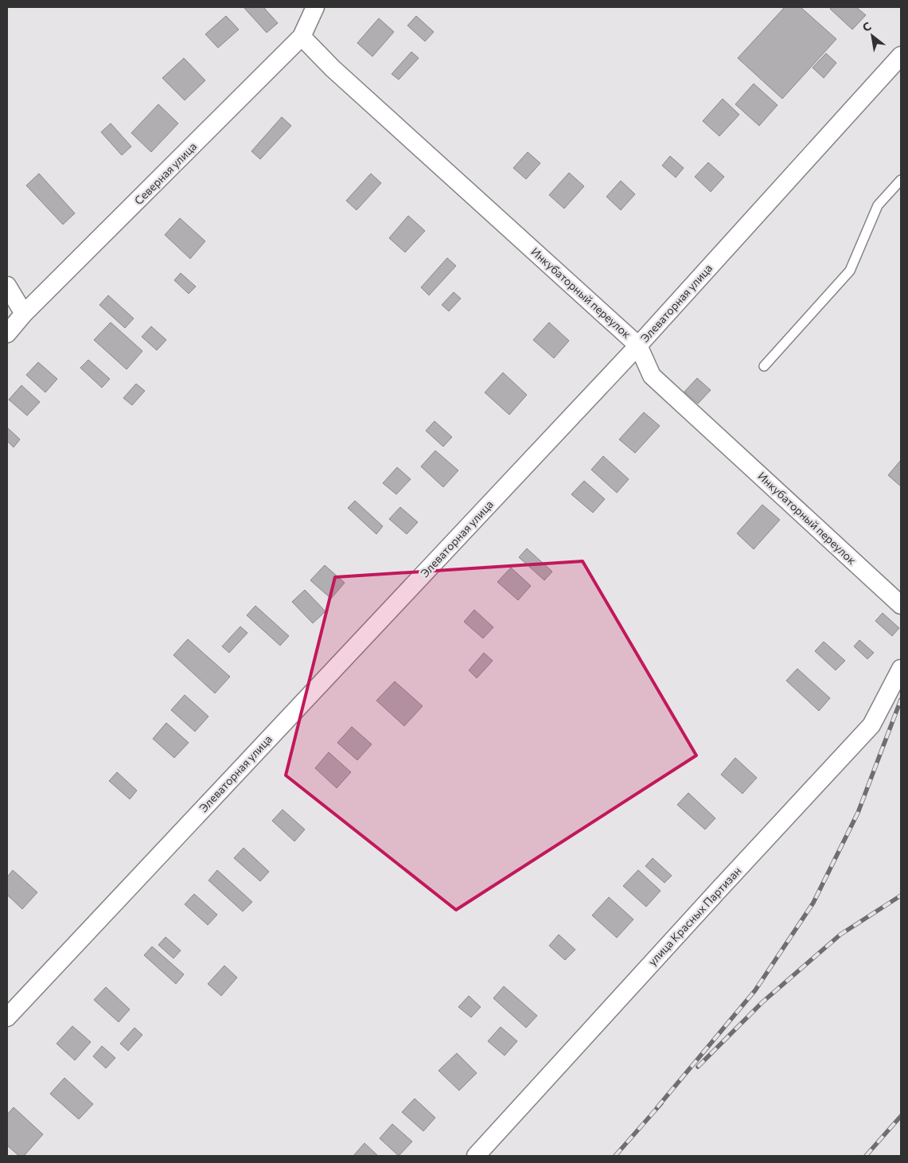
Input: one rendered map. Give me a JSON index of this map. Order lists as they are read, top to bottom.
{
  "streets": {
    "street": [
      "Северная улица",
      "Инкубаторный переулок",
      "Элеваторная улица",
      "улица Красных Партизан"
    ]
  },
  "crossings": [
    ["Северная улица", "Инкубаторный переулок"],
    ["Инкубаторный переулок", "Элеваторная улица"]
  ],
  "north": "top left"
}
